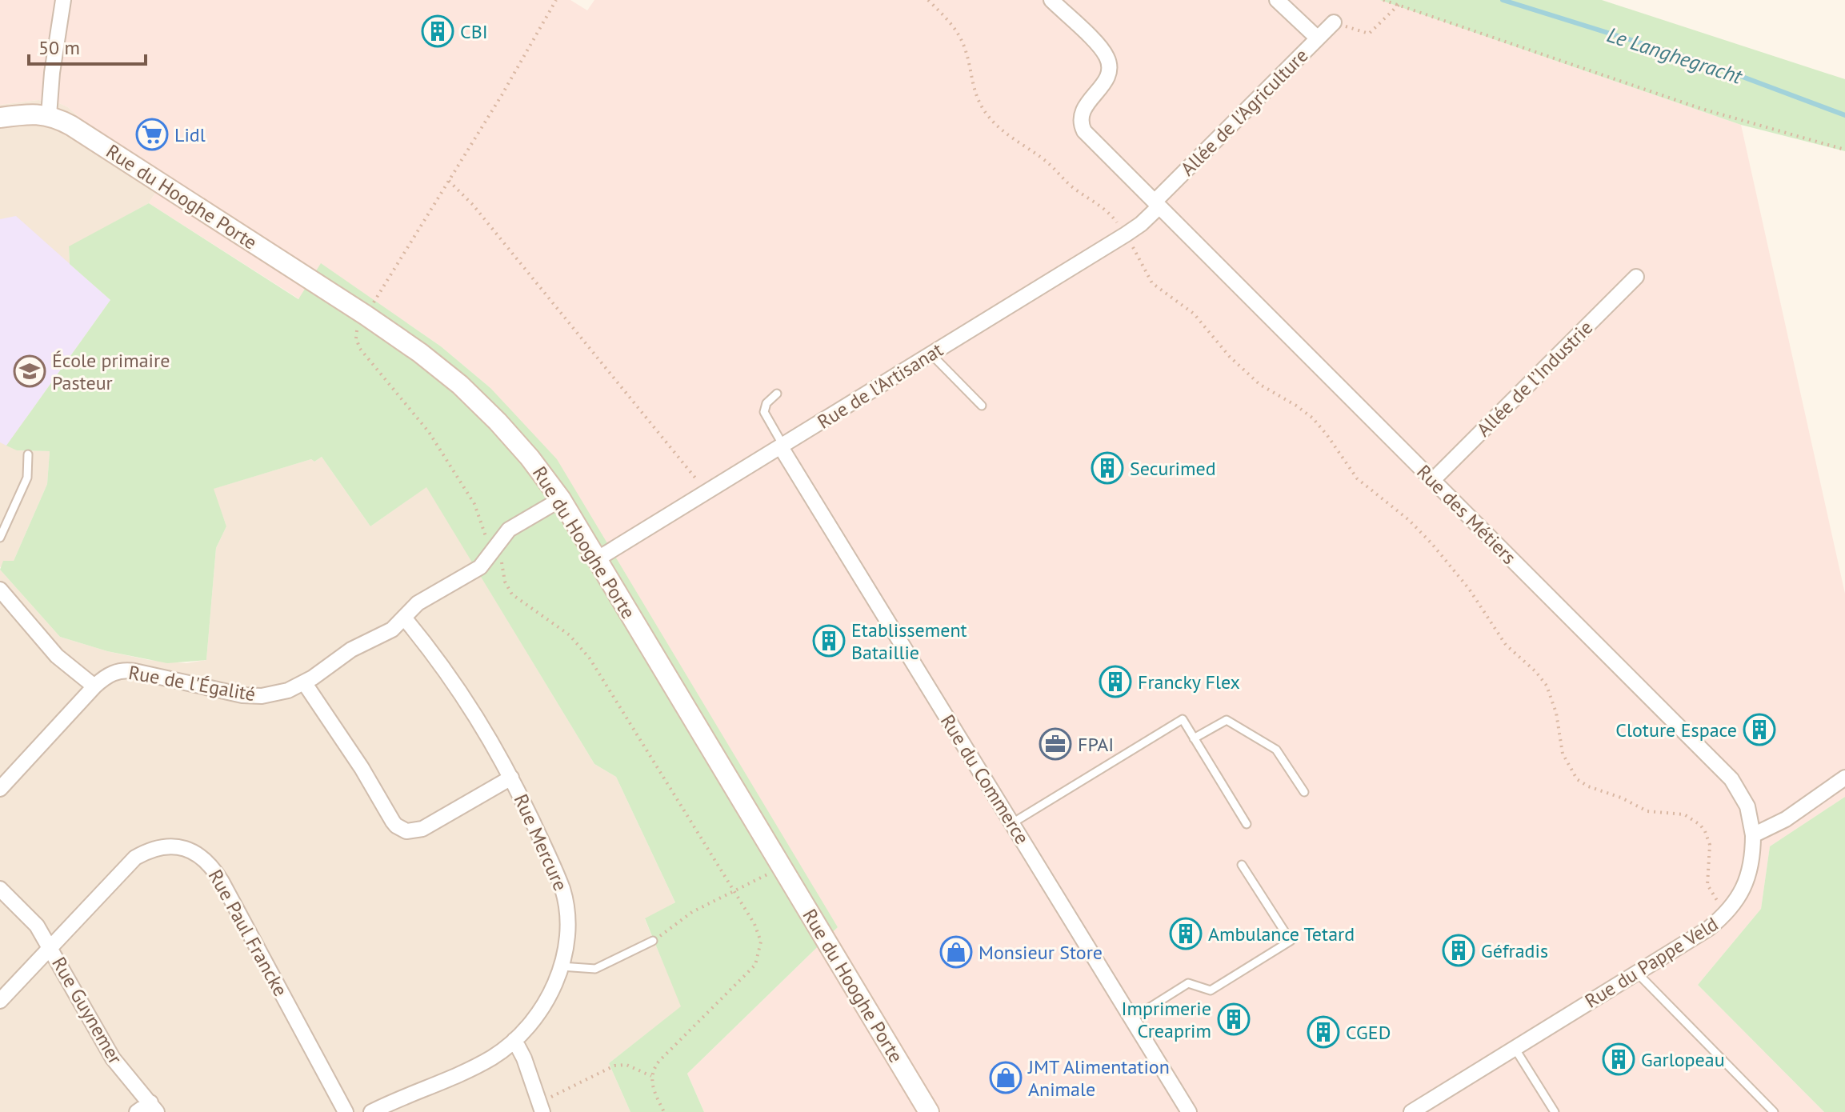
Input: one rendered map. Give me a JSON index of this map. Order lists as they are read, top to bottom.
{
  "streets": {
    "street": [
      "Allée de l'Agriculture",
      "Rue du Hooghe Porte",
      "Allée de l’Industrie",
      "Rue de l'Artisanat",
      "Rue des Métiers",
      "Rue de l'Égalité",
      "Rue du Commerce",
      "Rue Mercure",
      "Rue Paul Francke",
      "Rue du Pappe Veld",
      "Rue Guynemer"
    ]
  },
  "crossings": [
    ["Allée de l'Agriculture", "Rue de l'Artisanat"],
    ["Allée de l'Agriculture", "Rue des Métiers"],
    ["Rue du Hooghe Porte", "Rue de l'Artisanat"],
    ["Rue du Hooghe Porte", "Rue de l'Égalité"],
    ["Allée de l’Industrie", "Rue des Métiers"],
    ["Rue de l'Artisanat", "Rue des Métiers"],
    ["Rue de l'Artisanat", "Rue du Commerce"],
    ["Rue des Métiers", "Rue du Pappe Veld"],
    ["Rue de l'Égalité", "Rue Mercure"],
    ["Rue Paul Francke", "Rue Guynemer"]
  ],
  "water": ["Le Langhegracht"],
  "places": {
    "building": [
      "CBI",
      "Securimed",
      "Etablissement Bataillie",
      "Francky Flex",
      "Cloture Espace",
      "Ambulance Tetard",
      "Géfradis",
      "Imprimerie Creaprim",
      "CGED",
      "Garlopeau"
    ],
    "supermarket": ["Lidl"],
    "school or university": ["École primaire Pasteur"],
    "office": ["FPAI"],
    "shop": ["Monsieur Store", "JMT Alimentation Animale"]
  },
  "scale_bar": "50 m"
}
